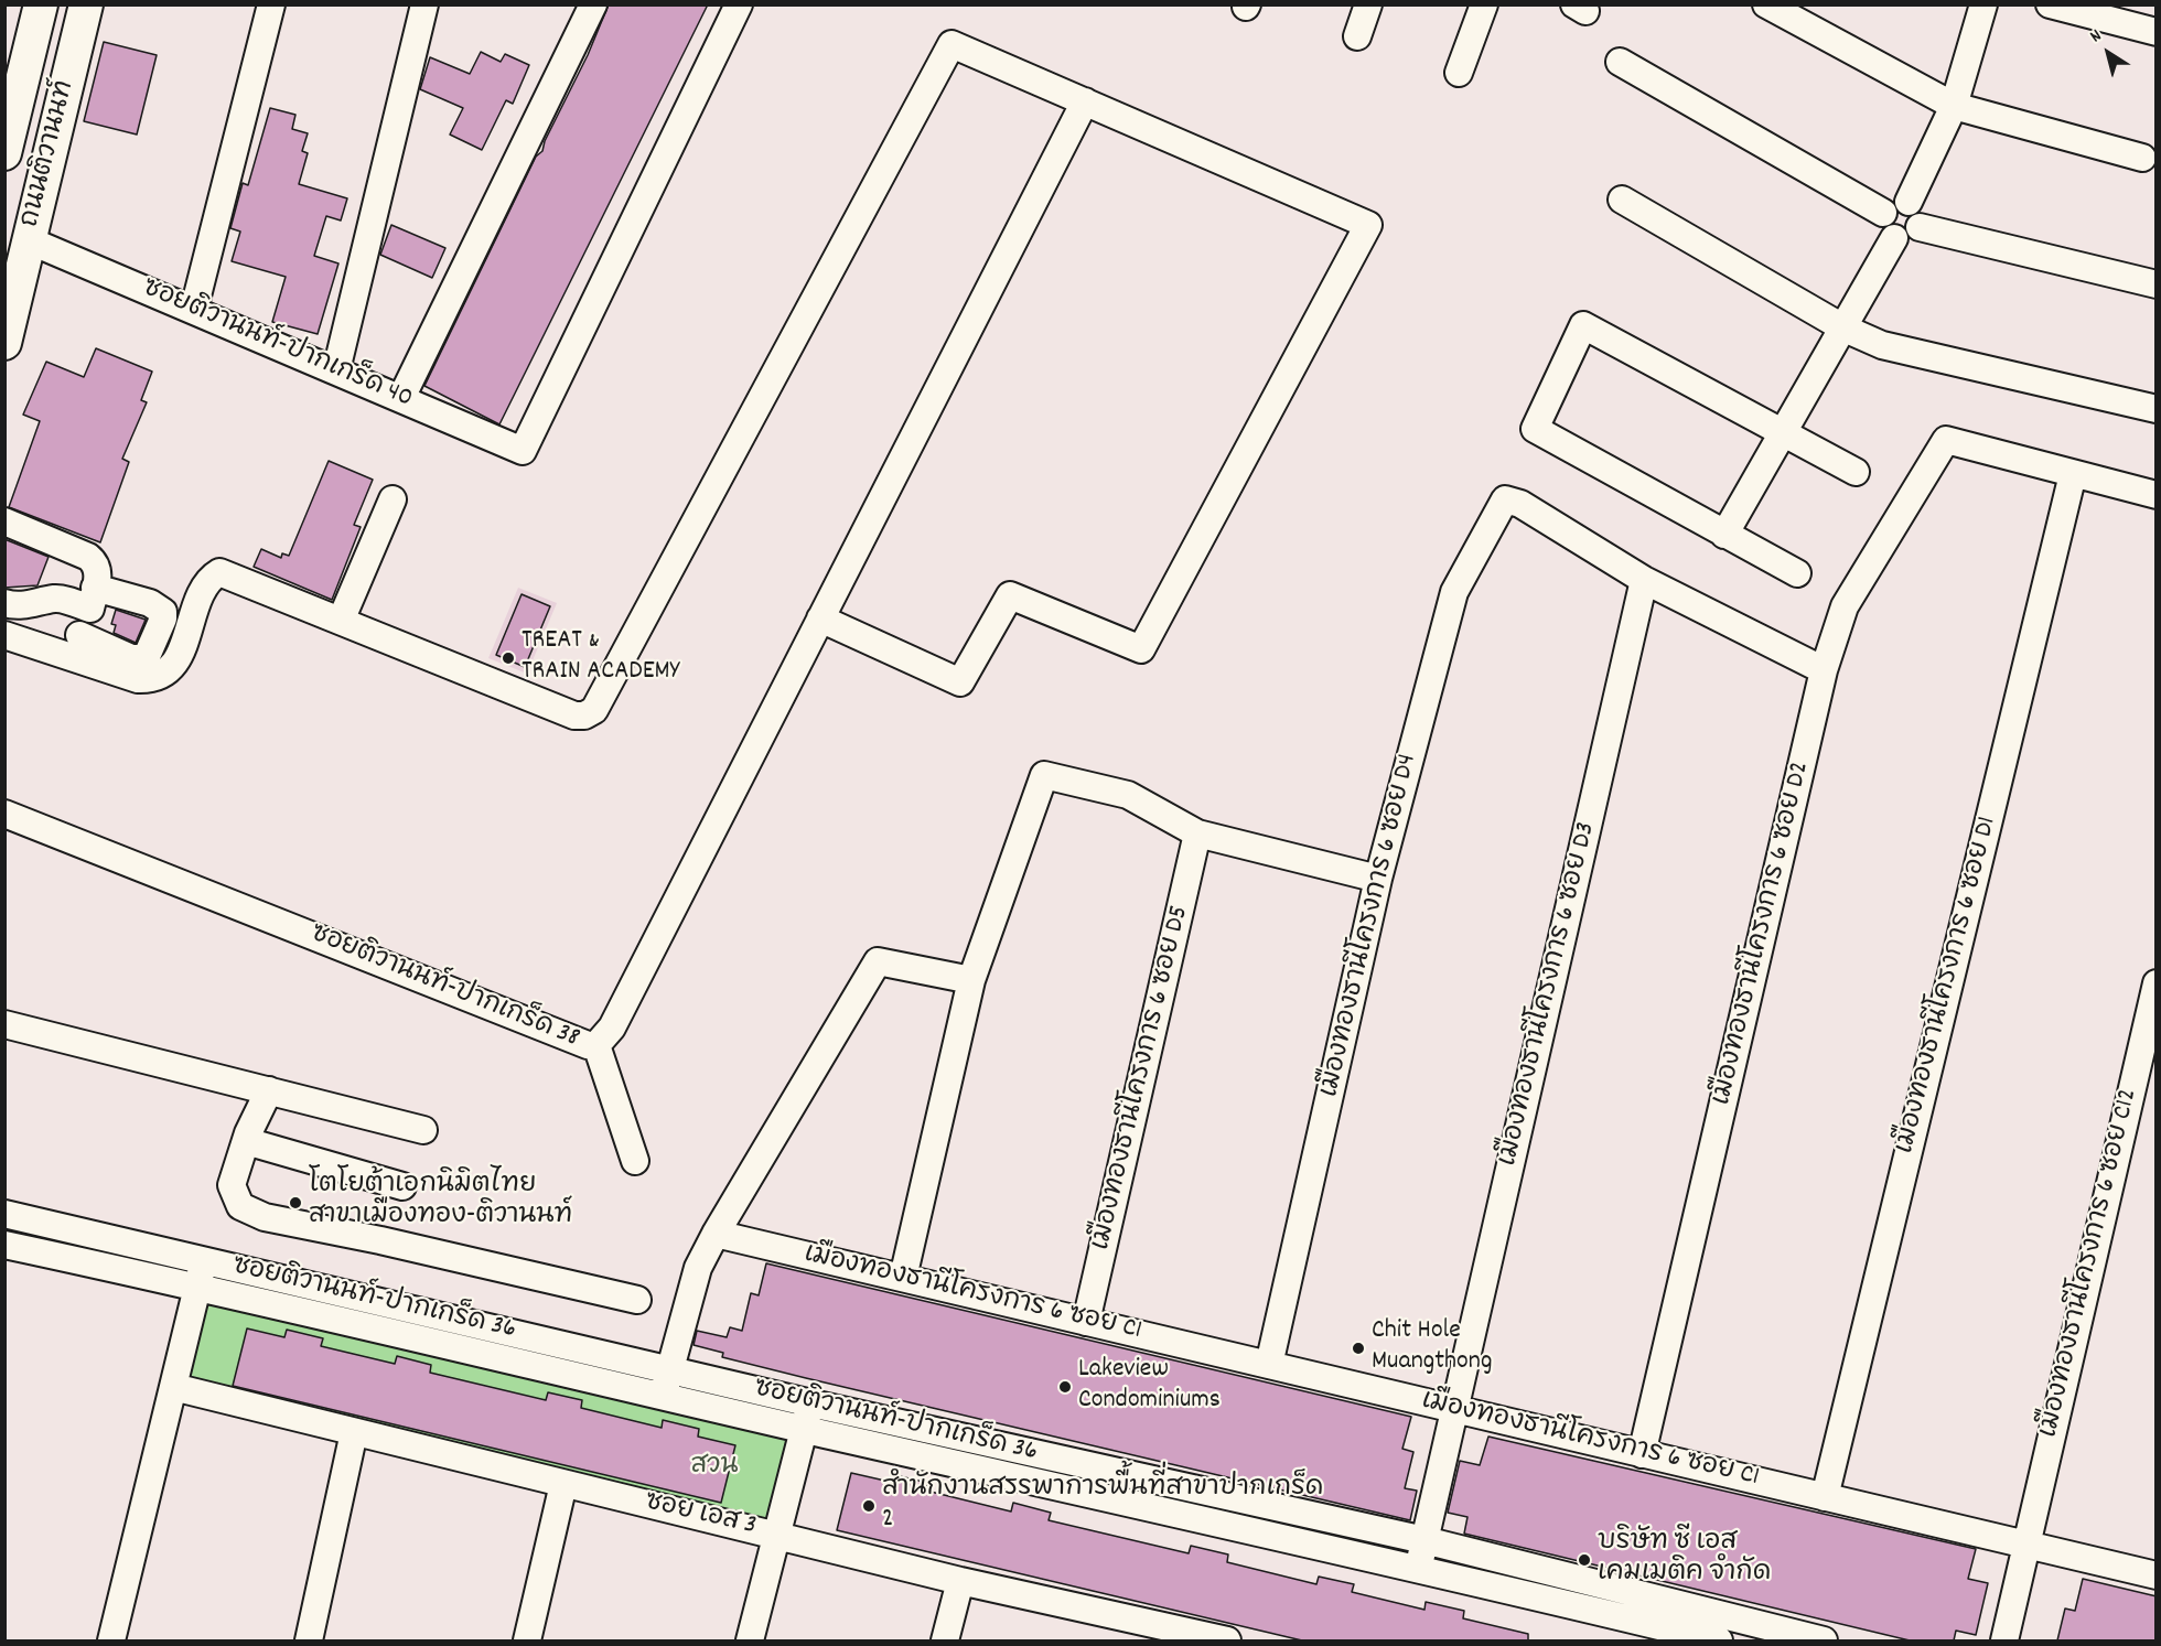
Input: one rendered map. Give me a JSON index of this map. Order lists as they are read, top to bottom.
{
  "streets": {
    "main road": ["ถนนติวานนท์"],
    "street": [
      "ซอยติวานนท์-ปากเกร็ด 40",
      "เมืองทองธานีโครงการ 6 ซอย D4",
      "เมืองทองธานีโครงการ 6 ซอย D2",
      "เมืองทองธานีโครงการ 6 ซอย D1",
      "ซอยติวานนท์-ปากเกร็ด 38",
      "เมืองทองธานีโครงการ 6 ซอย D3",
      "เมืองทองธานีโครงการ 6 ซอย D5",
      "เมืองทองธานีโครงการ 6 ซอย C12",
      "เมืองทองธานีโครงการ 6 ซอย C1",
      "ซอยติวานนท์-ปากเกร็ด 36",
      "ซอย เอส 3"
    ]
  },
  "crossings": [
    ["ถนนติวานนท์", "ซอยติวานนท์-ปากเกร็ด 40"],
    ["เมืองทองธานีโครงการ 6 ซอย D4", "เมืองทองธานีโครงการ 6 ซอย D3"],
    ["เมืองทองธานีโครงการ 6 ซอย D4", "เมืองทองธานีโครงการ 6 ซอย C1"],
    ["เมืองทองธานีโครงการ 6 ซอย D2", "เมืองทองธานีโครงการ 6 ซอย D1"],
    ["เมืองทองธานีโครงการ 6 ซอย D2", "เมืองทองธานีโครงการ 6 ซอย C1"],
    ["เมืองทองธานีโครงการ 6 ซอย D1", "เมืองทองธานีโครงการ 6 ซอย C1"],
    ["เมืองทองธานีโครงการ 6 ซอย D3", "เมืองทองธานีโครงการ 6 ซอย C1"],
    ["เมืองทองธานีโครงการ 6 ซอย D3", "ซอยติวานนท์-ปากเกร็ด 36"],
    ["เมืองทองธานีโครงการ 6 ซอย D5", "เมืองทองธานีโครงการ 6 ซอย C1"],
    ["เมืองทองธานีโครงการ 6 ซอย C12", "เมืองทองธานีโครงการ 6 ซอย C1"]
  ],
  "parks": ["สวน"],
  "places": [
    "TREAT & TRAIN ACADEMY",
    "โตโยต้าเอกนิมิตไทย สาขาเมืองทอง-ติวานนท์",
    "Chit Hole Muangthong",
    "Lakeview Condominiums",
    "สำนักงานสรรพาการพื้นที่สาขาปากเกร็ด 2",
    "บริษัท ซี เอส เคมเมติค จำกัด"
  ],
  "north": "top left"
}
